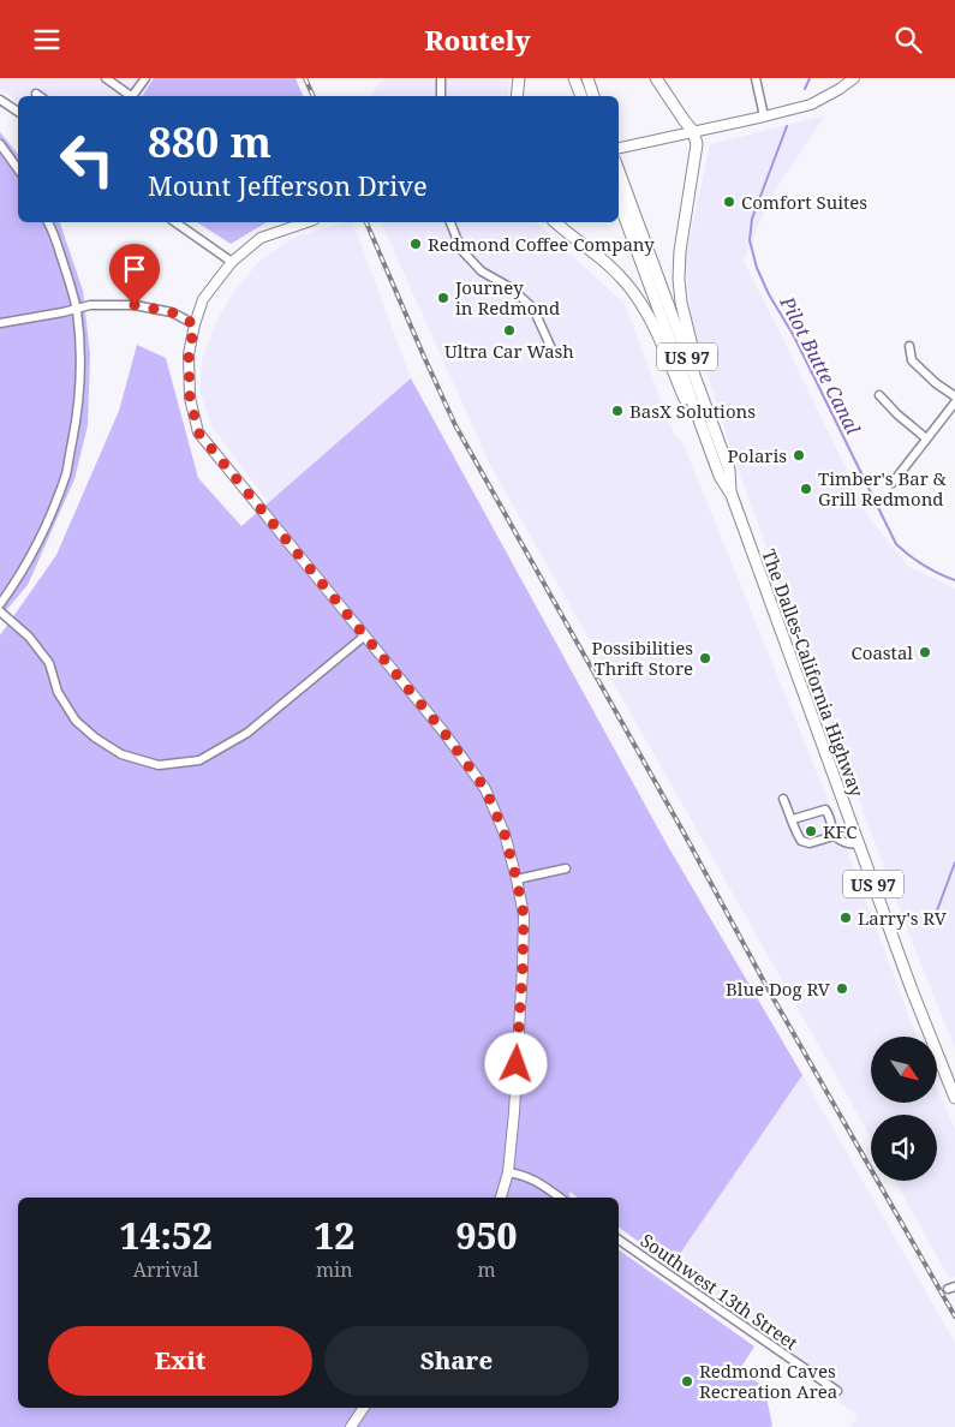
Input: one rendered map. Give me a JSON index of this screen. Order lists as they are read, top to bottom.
{
  "streets": {
    "highway": ["US 97", "The Dalles-California Highway"],
    "street": ["Southwest 13th Street"]
  },
  "water": ["Pilot Butte Canal"],
  "places": [
    "Comfort Suites",
    "Redmond Coffee Company",
    "Journey in Redmond",
    "Ultra Car Wash",
    "BasX Solutions",
    "Polaris",
    "Timber's Bar & Grill Redmond",
    "Coastal",
    "Possibilities Thrift Store",
    "KFC",
    "Larry's RV",
    "Blue Dog RV",
    "Redmond Caves Recreation Area"
  ],
  "north": "bottom right",
  "page": {
    "header": "Routely",
    "turn": ["880 m", "Mount Jefferson Drive"],
    "eta": [
      "14:52",
      "Arrival",
      "12",
      "min",
      "950",
      "m"
    ],
    "buttons": ["Exit", "Share"]
  }
}
